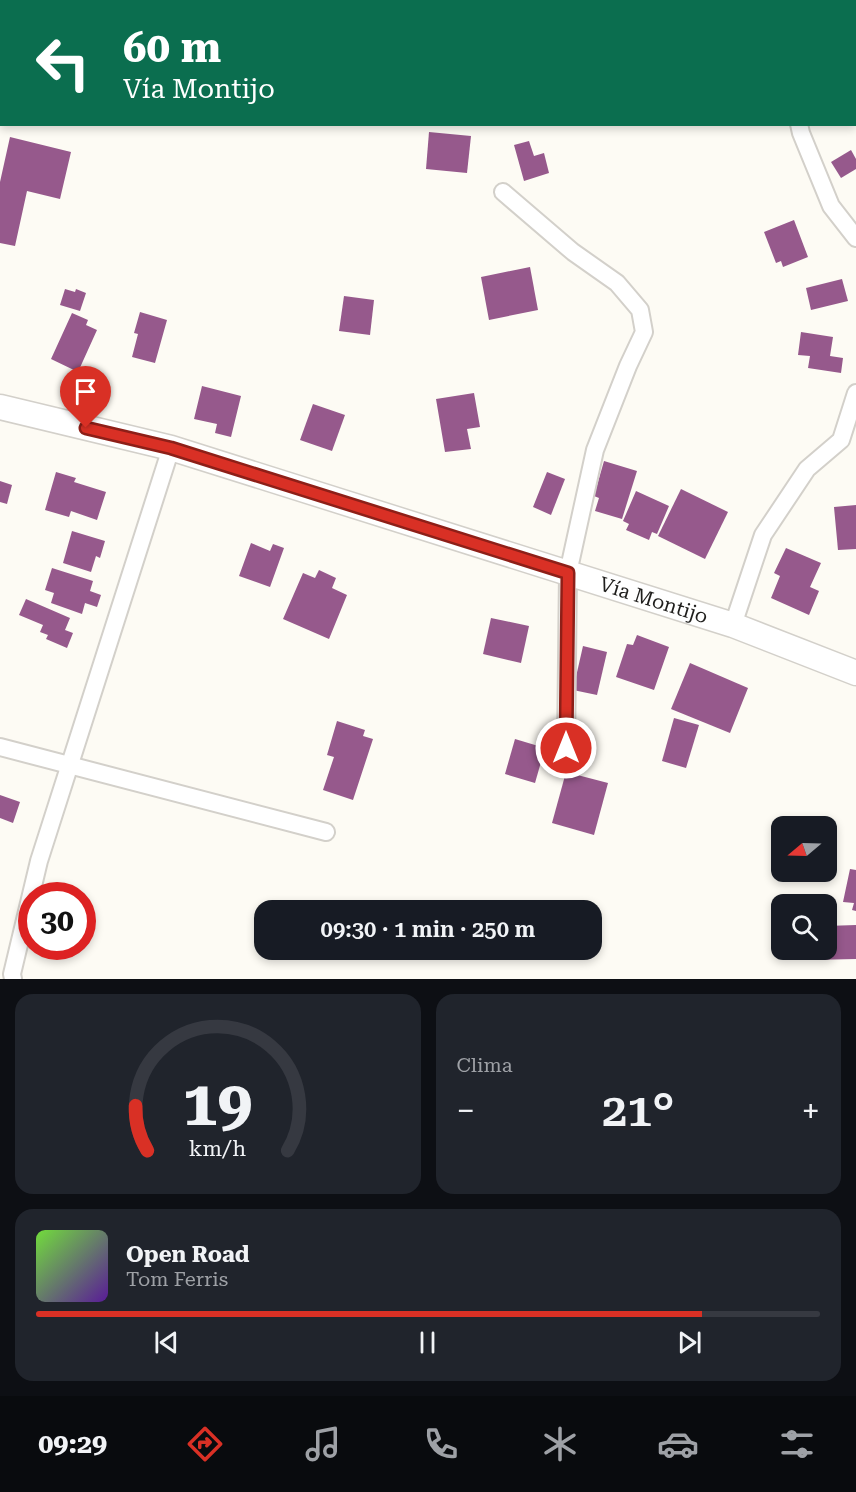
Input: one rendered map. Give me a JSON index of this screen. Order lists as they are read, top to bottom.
{
  "streets": {
    "main road": ["Vía Montijo"]
  },
  "north": "left",
  "page": {
    "turn": ["60 m", "Vía Montijo"],
    "limit": "30",
    "trip": "09:30 · 1 min · 250 m",
    "tile": "Clima",
    "heat": ["−", "21°", "+"],
    "song": ["Open Road", "Tom Ferris"],
    "tabs": "09:29",
    "gauge": ["19", "km/h"]
  }
}
